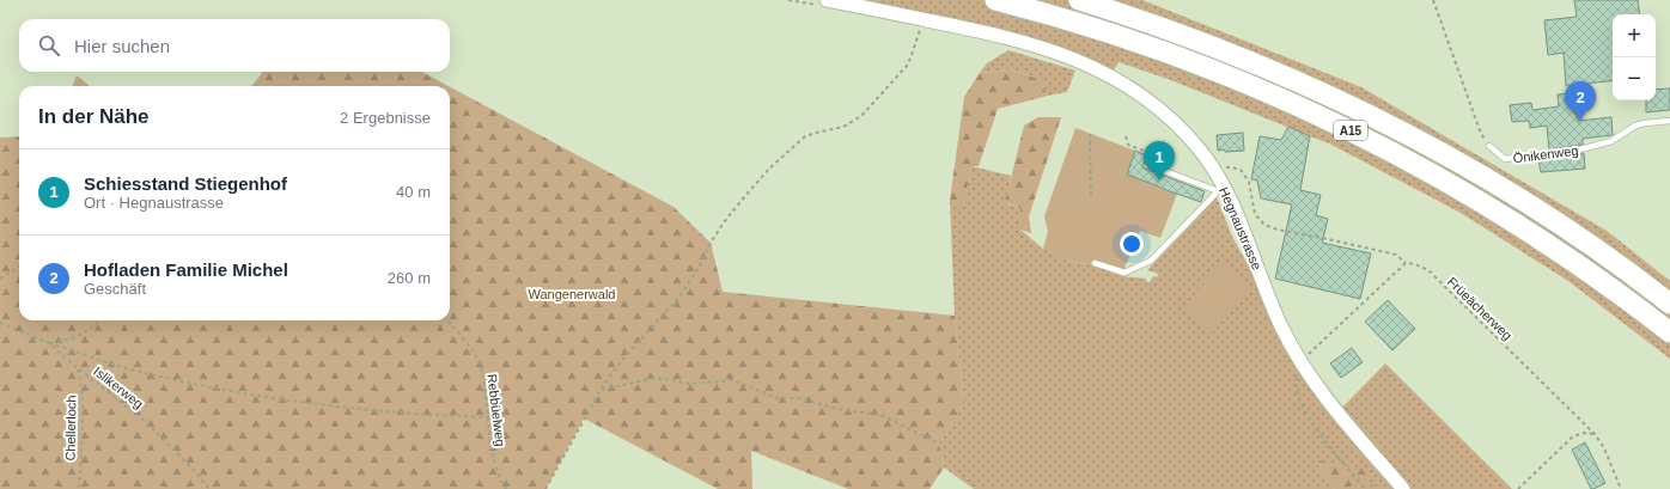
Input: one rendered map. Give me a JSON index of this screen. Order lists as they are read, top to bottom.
{
  "streets": {
    "highway": ["A15"],
    "street": ["Hegnaustrasse"],
    "lane": ["Önikenweg"],
    "path": [
      "Früeächerweg",
      "Islikerweg",
      "Rebbüelweg",
      "Chellerloch"
    ]
  },
  "crossings": [
    ["Hegnaustrasse", "Früeächerweg"],
    ["Islikerweg", "Chellerloch"]
  ],
  "parks": ["Wangenerwald"],
  "page": {
    "map_buttons": ["+", "−"],
    "search": "Hier suchen",
    "pins": ["2", "1"],
    "heading": ["In der Nähe", "2 Ergebnisse"],
    "list": [
      {
        "mark": "1",
        "name": "Schiesstand Stiegenhof",
        "note": "Ort · Hegnaustrasse",
        "value": "40 m"
      },
      {
        "mark": "2",
        "name": "Hofladen Familie Michel",
        "note": "Geschäft",
        "value": "260 m"
      }
    ]
  }
}
